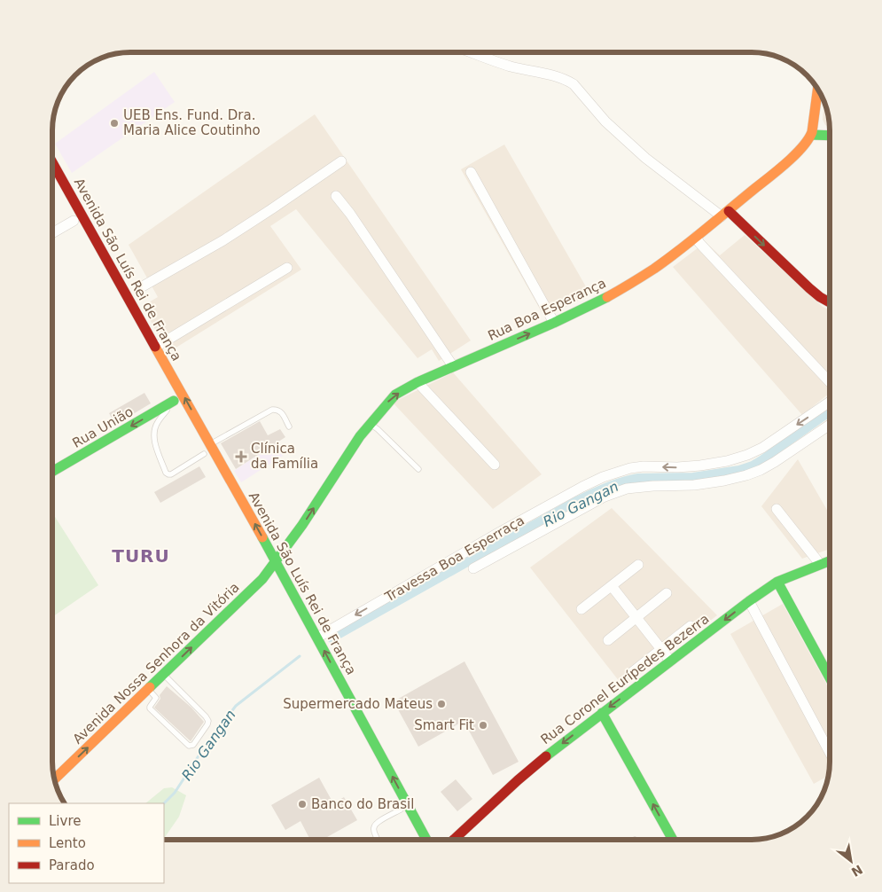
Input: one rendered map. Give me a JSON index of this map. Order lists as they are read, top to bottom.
{
  "streets": {
    "main road": [
      "Avenida São Luís Rei de França",
      "Rua Boa Esperança",
      "Rua União",
      "Avenida Nossa Senhora da Vitória",
      "Rua Coronel Eurípedes Bezerra"
    ],
    "street": ["Travessa Boa Esperraça"]
  },
  "crossings": [
    ["Avenida São Luís Rei de França", "Rua Boa Esperança"],
    ["Avenida São Luís Rei de França", "Travessa Boa Esperraça"],
    ["Avenida São Luís Rei de França", "Avenida Nossa Senhora da Vitória"],
    ["Rua Boa Esperança", "Avenida Nossa Senhora da Vitória"]
  ],
  "one_way": [
    "Rua Boa Esperança",
    "Rua União",
    "Avenida Nossa Senhora da Vitória",
    "Rua Coronel Eurípedes Bezerra"
  ],
  "districts": ["TURU"],
  "water": ["Rio Gangan"],
  "places": {
    "other": [
      "UEB Ens. Fund. Dra. Maria Alice Coutinho",
      "Supermercado Mateus",
      "Smart Fit",
      "Banco do Brasil"
    ],
    "health": ["Clínica da Família"]
  },
  "legend": ["Livre", "Lento", "Parado"],
  "north": "bottom right"
}
